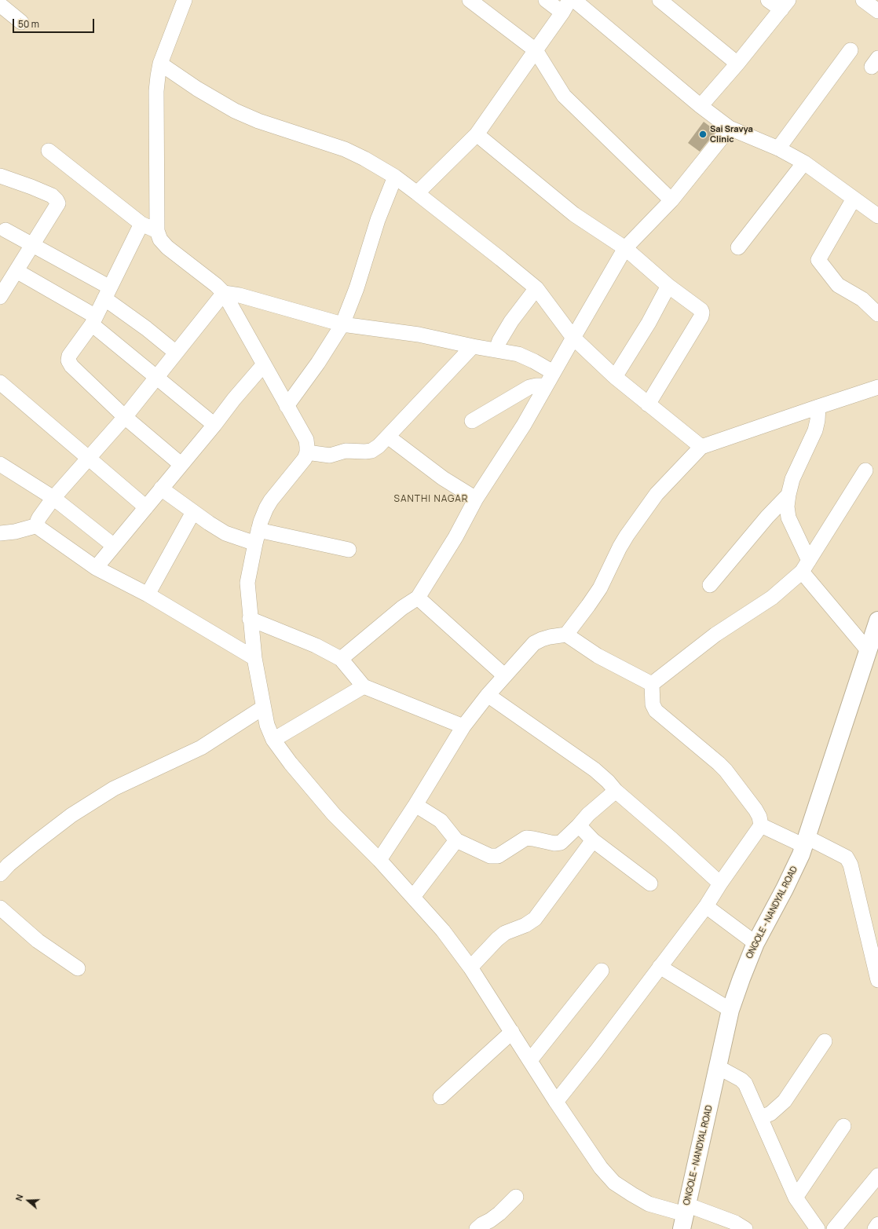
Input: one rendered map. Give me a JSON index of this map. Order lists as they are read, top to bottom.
{
  "streets": {
    "main road": ["ONGOLE - NANDYAL ROAD"]
  },
  "districts": ["SANTHI NAGAR"],
  "places": ["Sai Sravya Clinic"],
  "scale_bar": "50 m",
  "north": "left"
}
